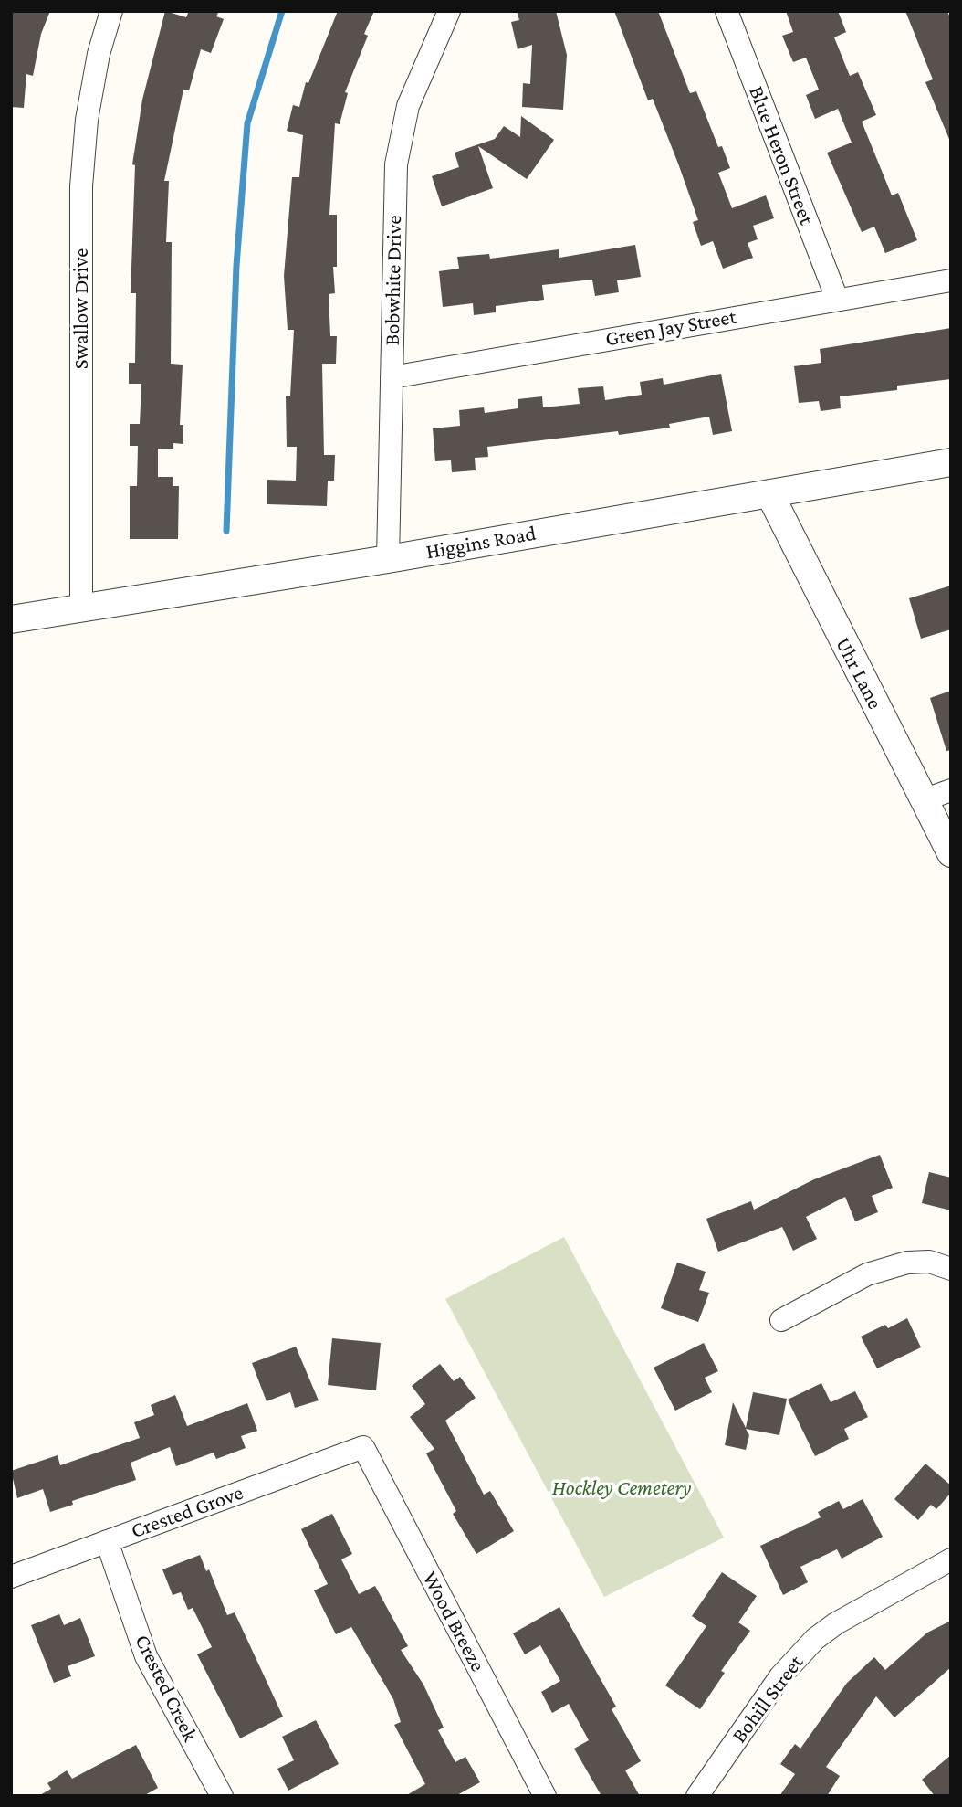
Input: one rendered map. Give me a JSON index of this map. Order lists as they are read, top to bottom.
{
  "streets": {
    "street": [
      "Blue Heron Street",
      "Bobwhite Drive",
      "Swallow Drive",
      "Green Jay Street",
      "Higgins Road",
      "Uhr Lane",
      "Crested Grove",
      "Wood Breeze",
      "Crested Creek",
      "Bohill Street"
    ]
  },
  "crossings": [
    ["Blue Heron Street", "Green Jay Street"],
    ["Bobwhite Drive", "Green Jay Street"],
    ["Bobwhite Drive", "Higgins Road"],
    ["Swallow Drive", "Higgins Road"],
    ["Higgins Road", "Uhr Lane"],
    ["Crested Grove", "Wood Breeze"],
    ["Crested Grove", "Crested Creek"]
  ],
  "parks": ["Hockley Cemetery"]
}
